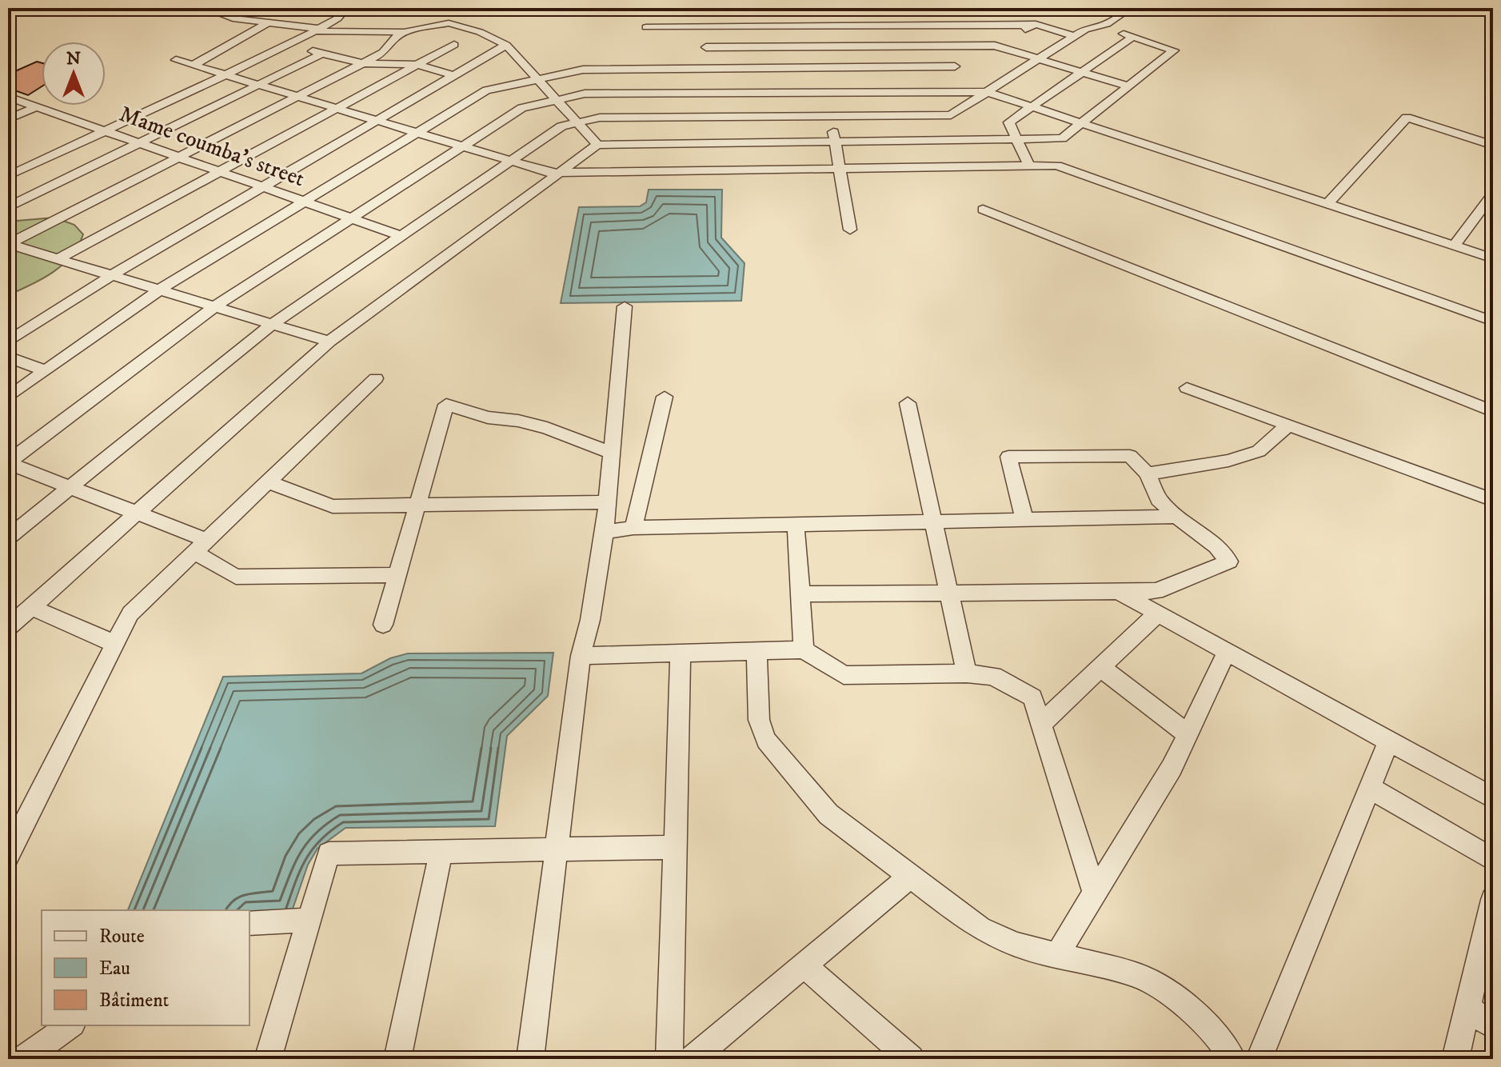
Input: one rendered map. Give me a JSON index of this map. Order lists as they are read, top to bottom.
{
  "streets": {
    "street": ["Mame coumba's street"]
  },
  "legend": ["Route", "Eau", "Bâtiment"],
  "north": "top"
}
